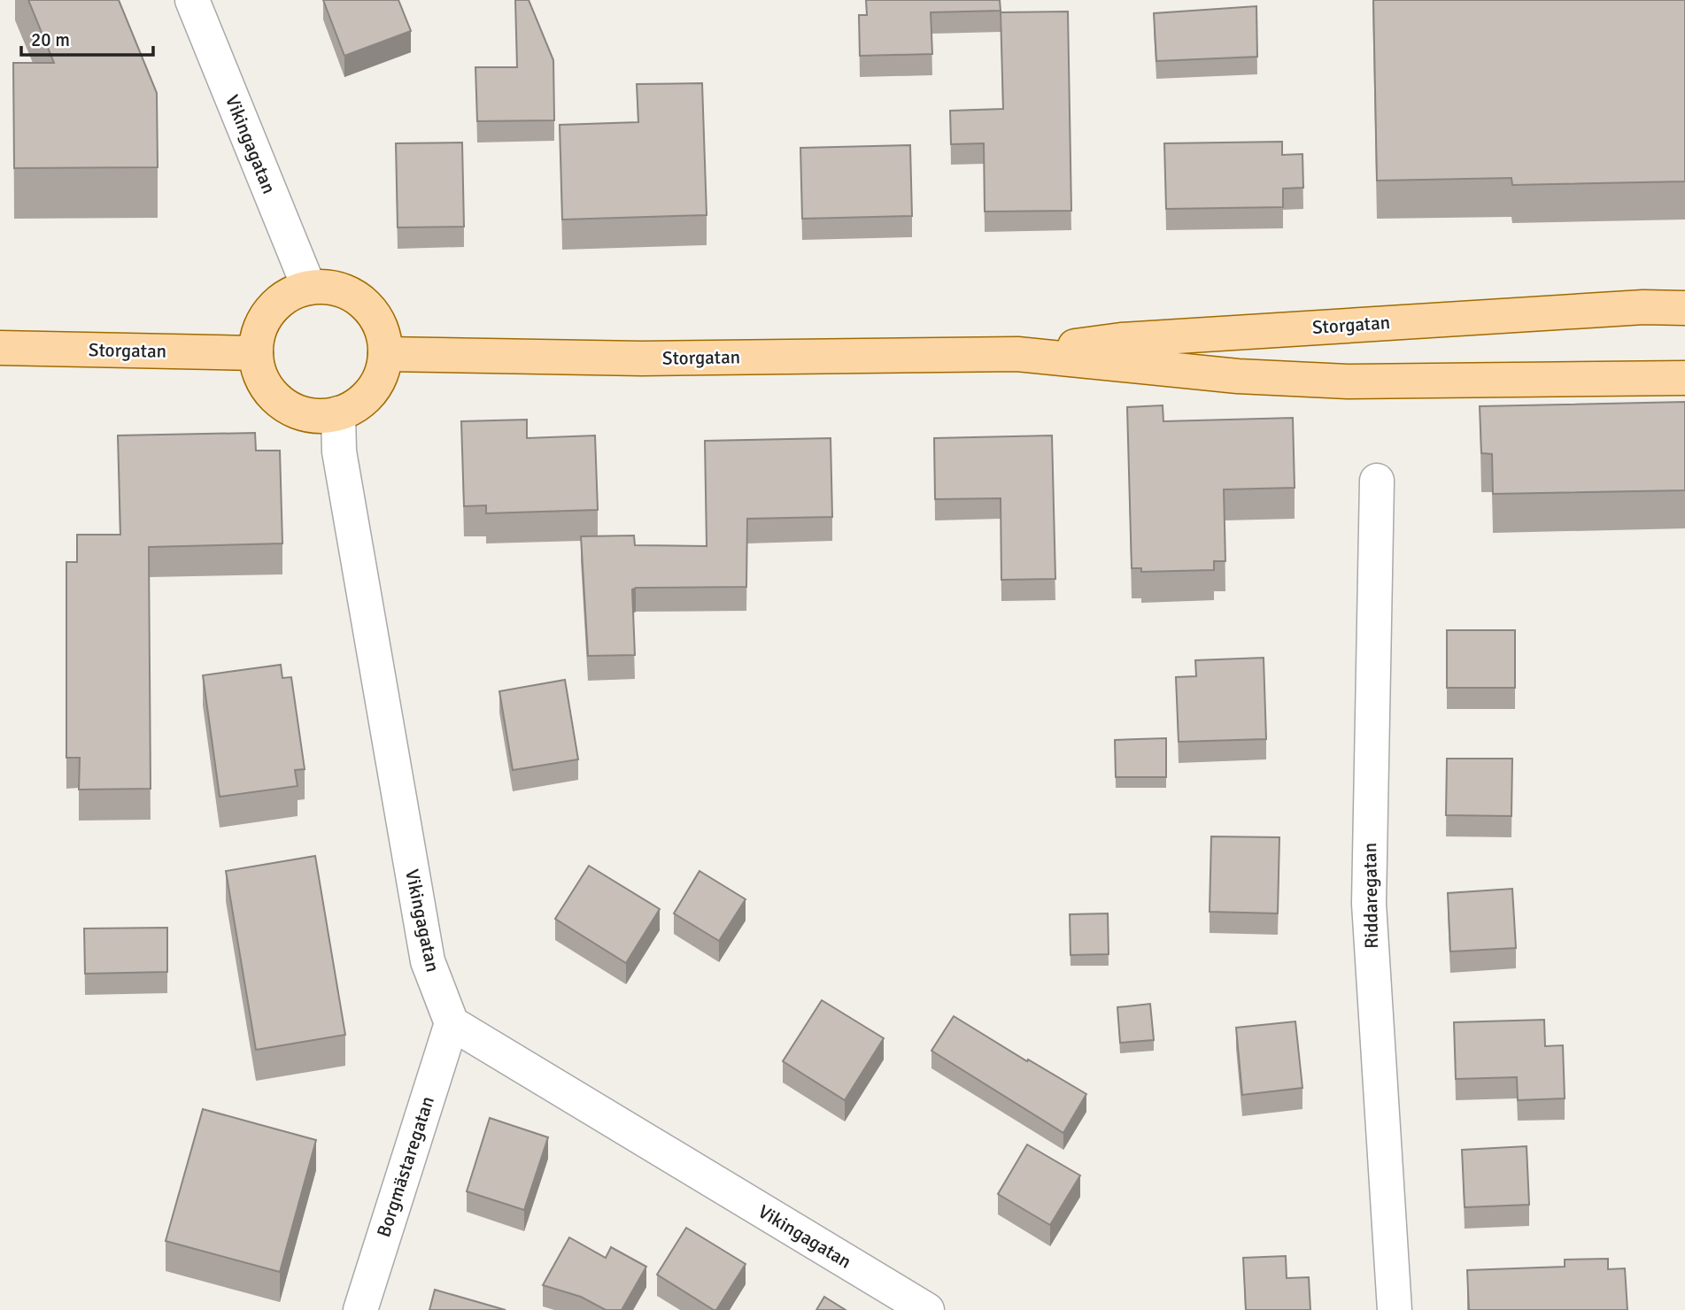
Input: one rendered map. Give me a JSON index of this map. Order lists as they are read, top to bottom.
{
  "streets": {
    "main road": ["Storgatan"],
    "street": ["Vikingagatan", "Riddaregatan", "Borgmästaregatan"]
  },
  "crossings": [
    ["Vikingagatan", "Storgatan"],
    ["Vikingagatan", "Borgmästaregatan"]
  ],
  "scale_bar": "20 m"
}
